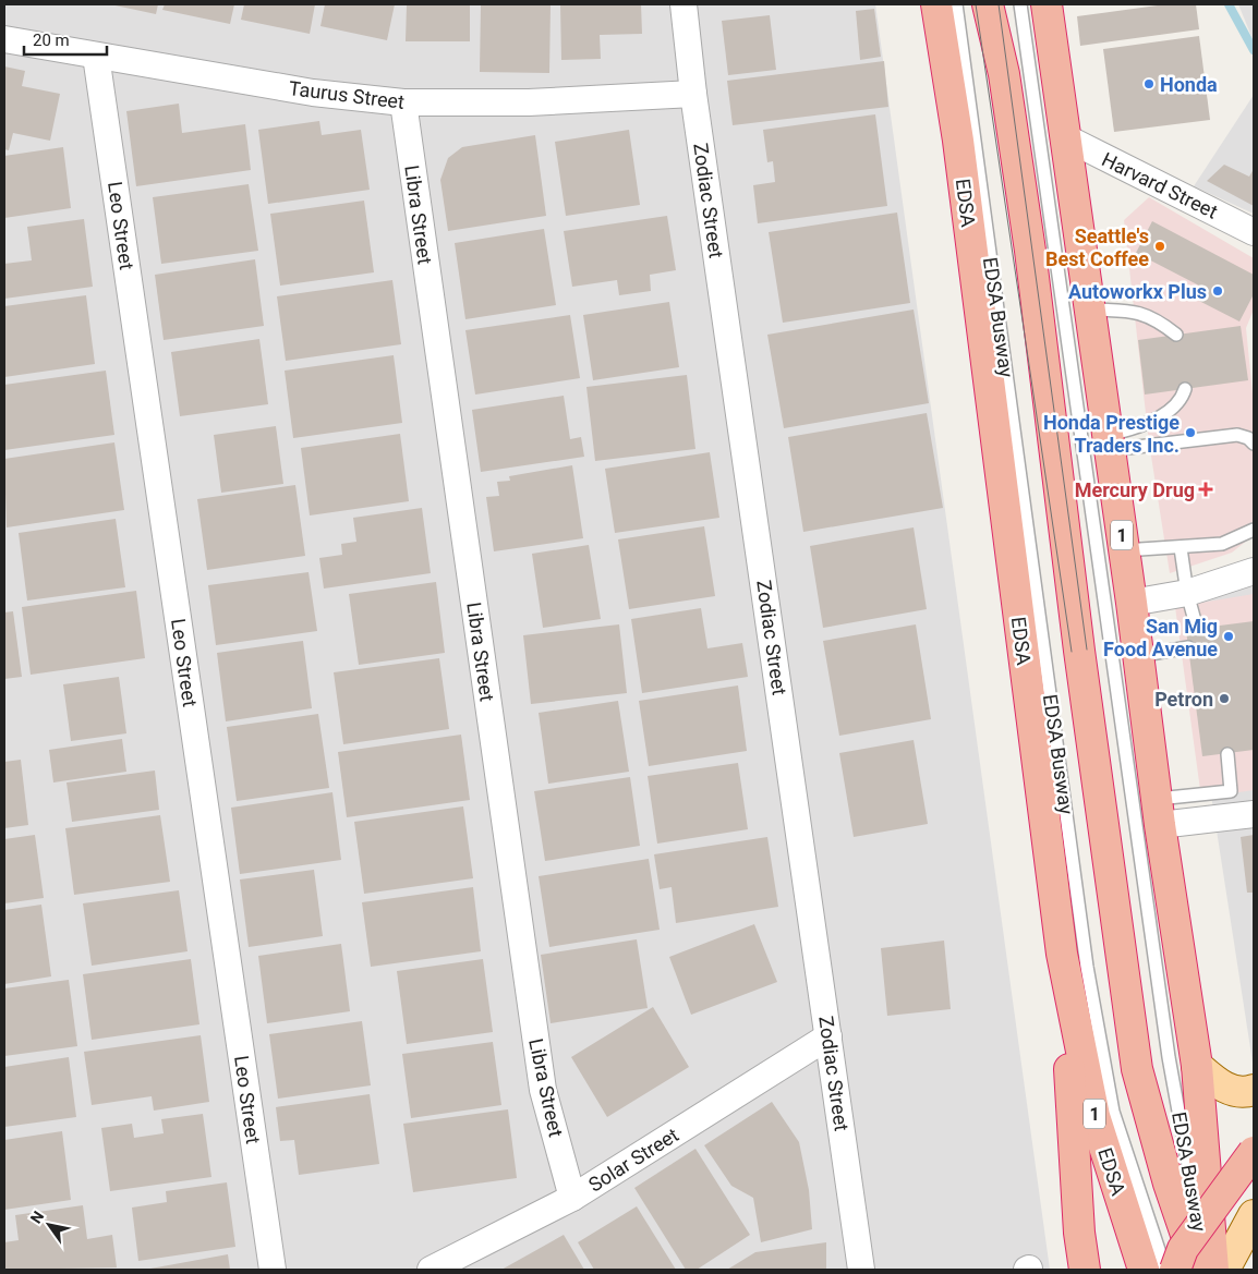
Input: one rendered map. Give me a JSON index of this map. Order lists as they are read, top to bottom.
{
  "streets": {
    "highway": ["EDSA", "1"],
    "street": [
      "Taurus Street",
      "Harvard Street",
      "Zodiac Street",
      "Libra Street",
      "Leo Street",
      "Solar Street"
    ],
    "lane": ["EDSA Busway"]
  },
  "crossings": [
    ["Taurus Street", "Zodiac Street"],
    ["Taurus Street", "Libra Street"],
    ["Taurus Street", "Leo Street"],
    ["Harvard Street", "1"],
    ["Zodiac Street", "Solar Street"],
    ["EDSA", "1"],
    ["Libra Street", "Solar Street"]
  ],
  "places": {
    "other": [
      "Honda",
      "Seattle's Best Coffee",
      "Autoworkx Plus",
      "Honda Prestige Traders Inc.",
      "San Mig Food Avenue",
      "Petron"
    ],
    "health": ["Mercury Drug"]
  },
  "scale_bar": "20 m",
  "north": "top left"
}
